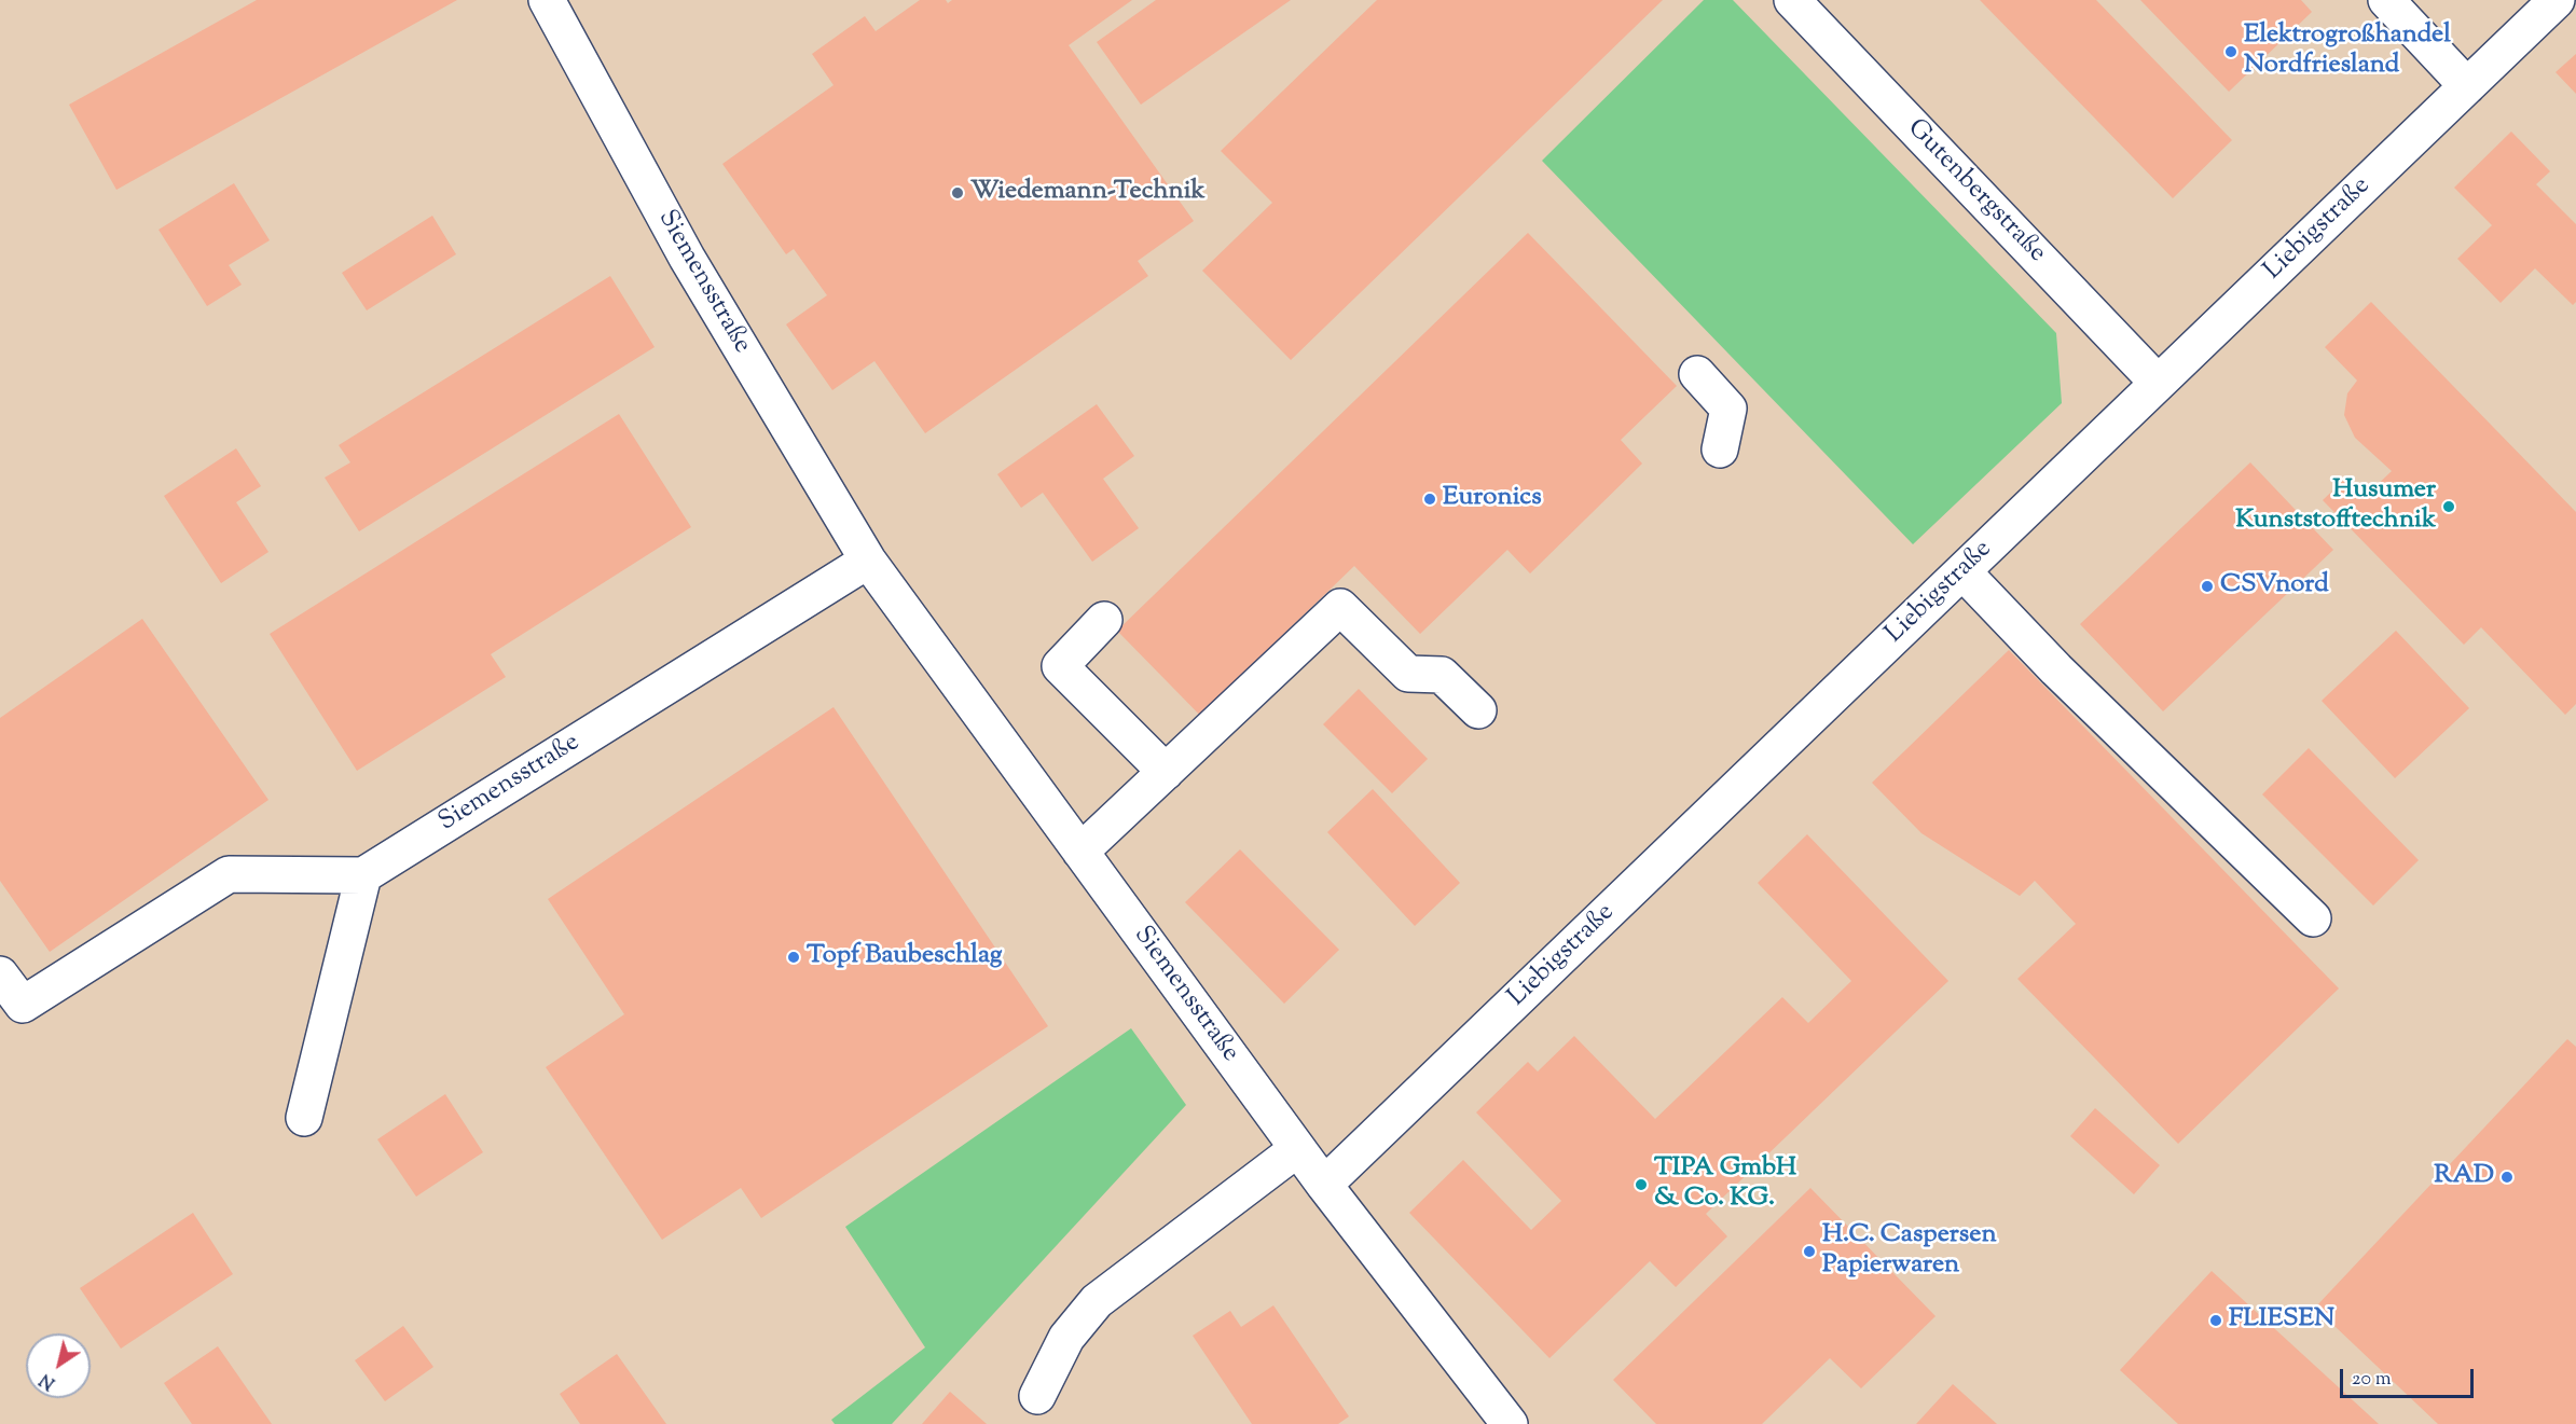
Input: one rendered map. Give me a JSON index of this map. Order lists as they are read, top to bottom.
{
  "streets": {
    "street": ["Gutenbergstraße", "Liebigstraße", "Siemensstraße"]
  },
  "crossings": [
    ["Gutenbergstraße", "Liebigstraße"],
    ["Liebigstraße", "Siemensstraße"]
  ],
  "places": [
    "Elektrogroßhandel Nordfriesland",
    "Wiedemann-Technik",
    "Euronics",
    "Husumer Kunststofftechnik",
    "CSVnord",
    "Topf Baubeschlag",
    "RAD",
    "TIPA GmbH & Co. KG.",
    "H.C. Caspersen Papierwaren",
    "FLIESEN"
  ],
  "scale_bar": "20 m",
  "north": "bottom left"
}
